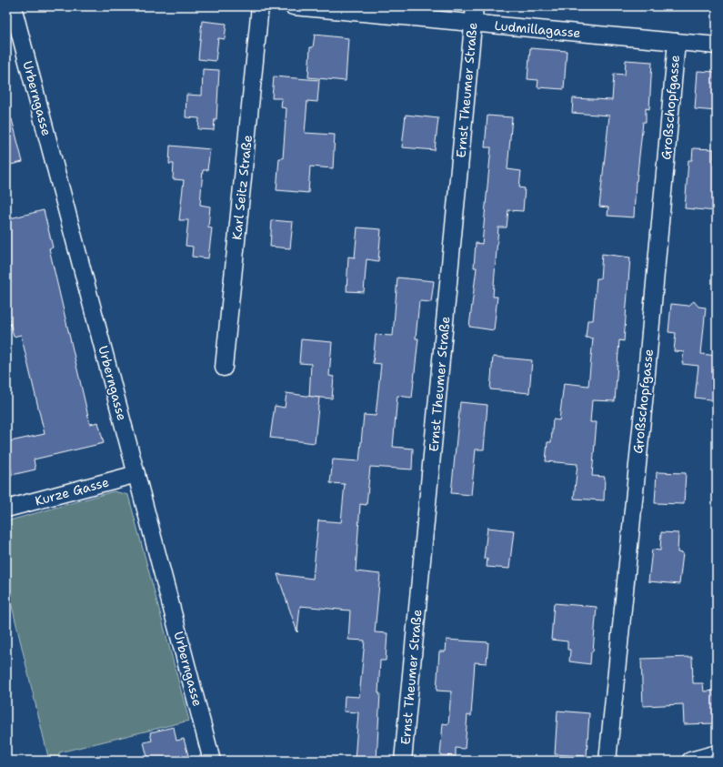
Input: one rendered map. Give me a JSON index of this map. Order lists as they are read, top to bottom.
{
  "streets": {
    "street": [
      "Ludmillagasse",
      "Ernst Theumer Straße",
      "Urberngasse",
      "Großschopfgasse",
      "Karl Seitz Straße",
      "Kurze Gasse"
    ]
  },
  "crossings": [
    ["Ludmillagasse", "Ernst Theumer Straße"],
    ["Ludmillagasse", "Großschopfgasse"],
    ["Urberngasse", "Kurze Gasse"]
  ]
}
